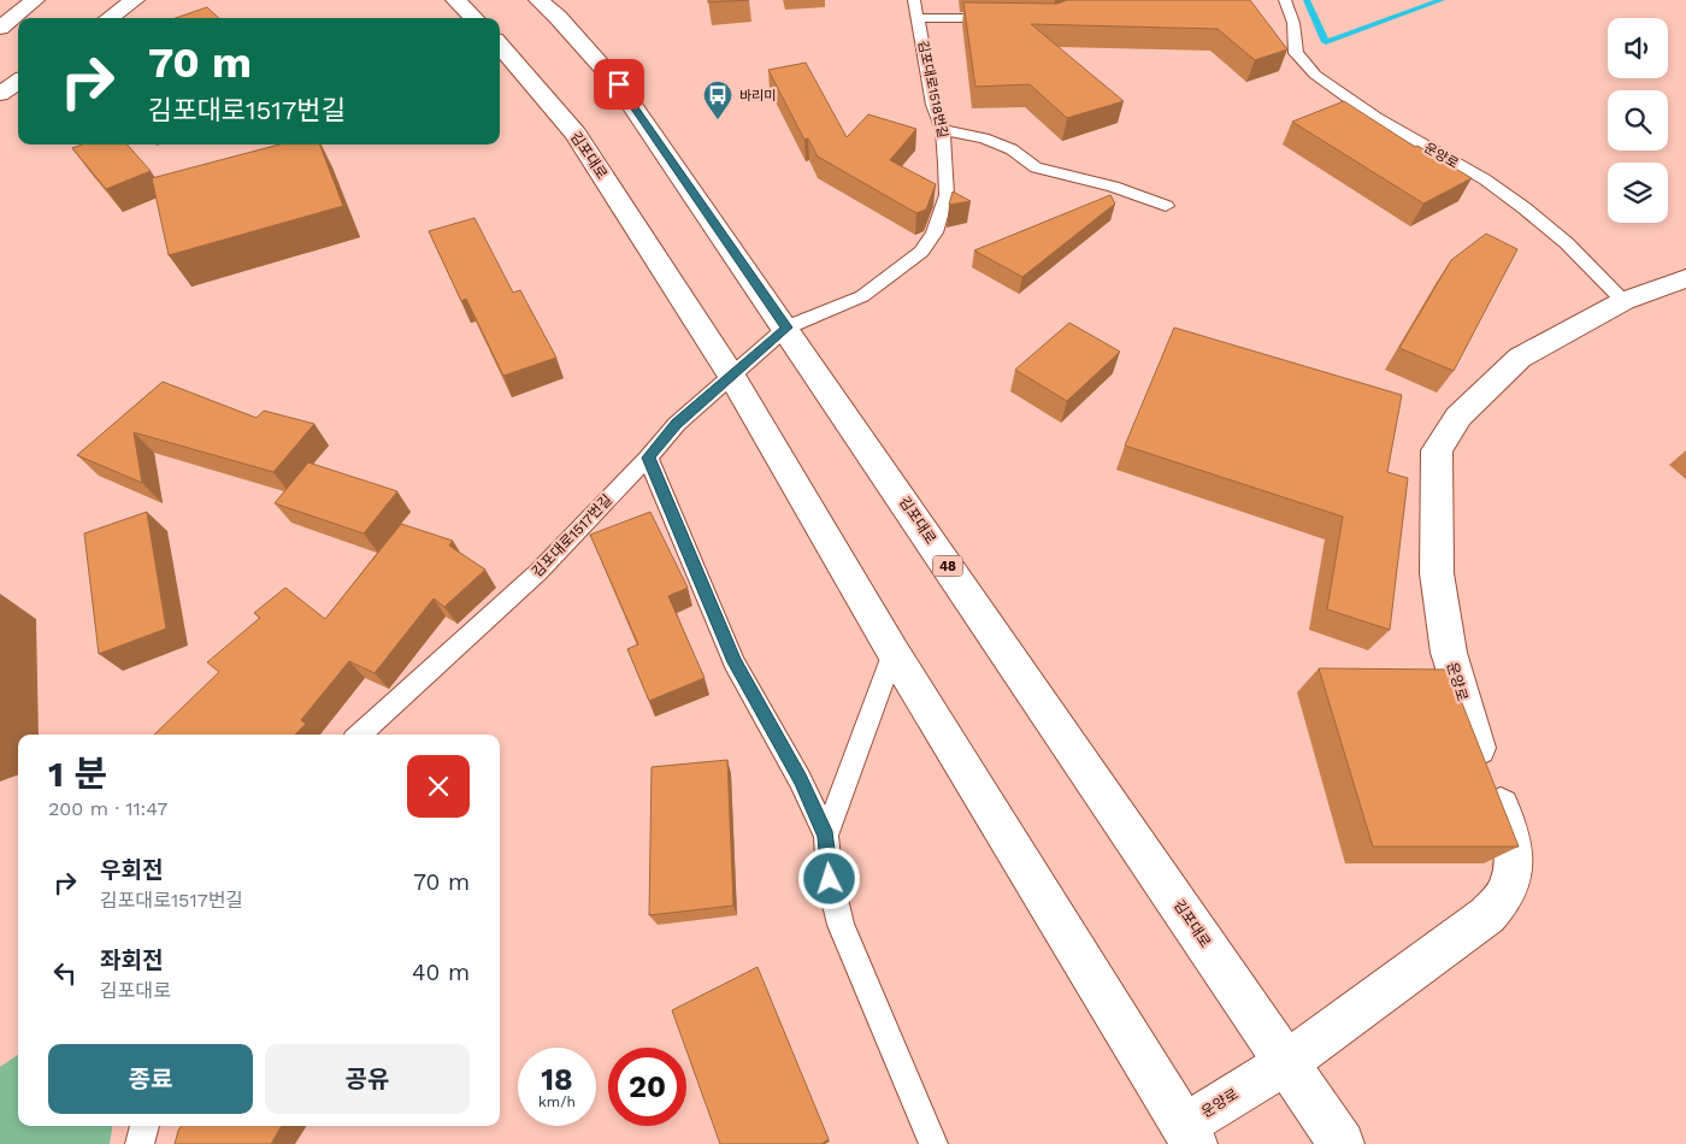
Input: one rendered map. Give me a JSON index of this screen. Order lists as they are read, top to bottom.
{
  "streets": {
    "main road": ["김포대로", "운양로", "48"],
    "lane": ["김포대로1518번길", "김포대로1517번길"]
  },
  "crossings": [
    ["김포대로1518번길", "김포대로"],
    ["김포대로1518번길", "김포대로1517번길"],
    ["김포대로", "운양로"],
    ["김포대로", "김포대로1517번길"]
  ],
  "places": {
    "bus stop": ["바리미"]
  },
  "page": {
    "turn": ["70 m", "김포대로1517번길"],
    "heading": ["1 분", "200 m · 11:47"],
    "list": [
      {
        "name": "우회전",
        "note": "김포대로1517번길",
        "value": "70 m"
      },
      {
        "name": "좌회전",
        "note": "김포대로",
        "value": "40 m"
      }
    ],
    "buttons": ["종료", "공유"],
    "speed": "18 km/h",
    "limit": "20"
  }
}
